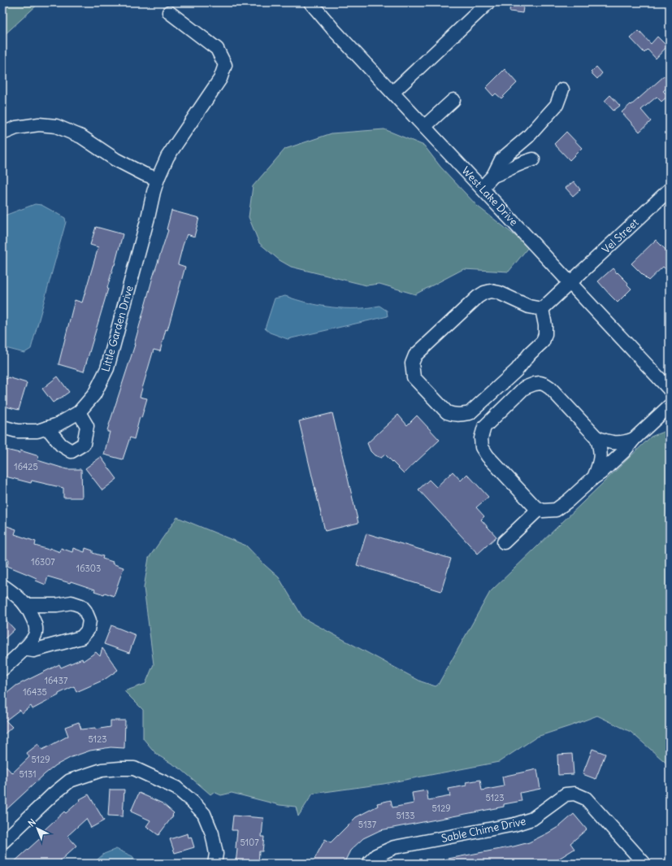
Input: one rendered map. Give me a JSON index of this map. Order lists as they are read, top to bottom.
{
  "streets": {
    "street": [
      "West Lake Drive",
      "Vel Street",
      "Little Garden Drive",
      "Sable Chime Drive"
    ]
  },
  "crossings": [
    ["West Lake Drive", "Vel Street"]
  ],
  "house_numbers": [
    "16425",
    "16307",
    "16303",
    "16437",
    "16435",
    "5123",
    "5129",
    "5131",
    "5123",
    "5129",
    "5133",
    "5137",
    "5107"
  ],
  "north": "top left"
}
